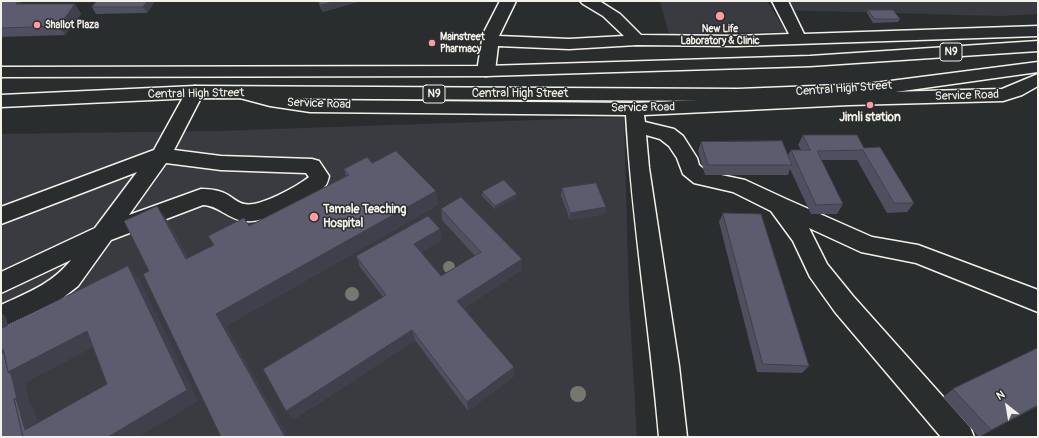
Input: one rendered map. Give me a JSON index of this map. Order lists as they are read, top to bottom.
{
  "streets": {
    "main road": ["N9", "Central High Street", "Service Road"]
  },
  "crossings": [
    ["Central High Street", "Service Road"]
  ],
  "places": [
    "New Life Laboratory & Clinic",
    "Shallot Plaza",
    "Mainstreet Pharmacy",
    "Jimli station",
    "Tamale Teaching Hospital"
  ],
  "north": "top left"
}
